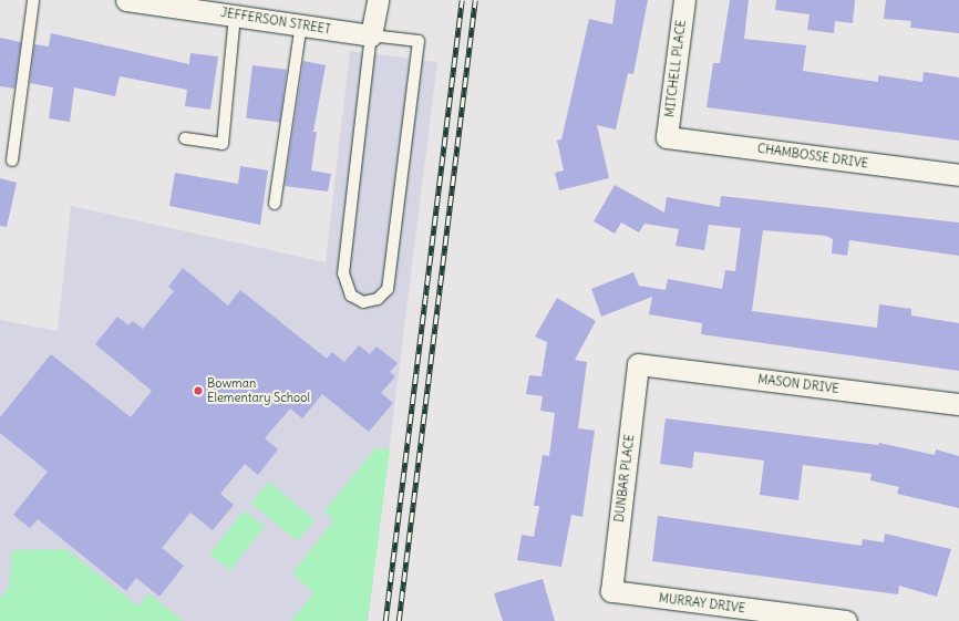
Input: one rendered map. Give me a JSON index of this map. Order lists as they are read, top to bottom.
{
  "streets": {
    "street": [
      "JEFFERSON STREET",
      "MITCHELL PLACE",
      "CHAMBOSSE DRIVE",
      "MASON DRIVE",
      "DUNBAR PLACE",
      "MURRAY DRIVE"
    ]
  },
  "crossings": [
    ["MITCHELL PLACE", "CHAMBOSSE DRIVE"],
    ["MASON DRIVE", "DUNBAR PLACE"],
    ["DUNBAR PLACE", "MURRAY DRIVE"]
  ],
  "places": ["Bowman Elementary School"]
}
